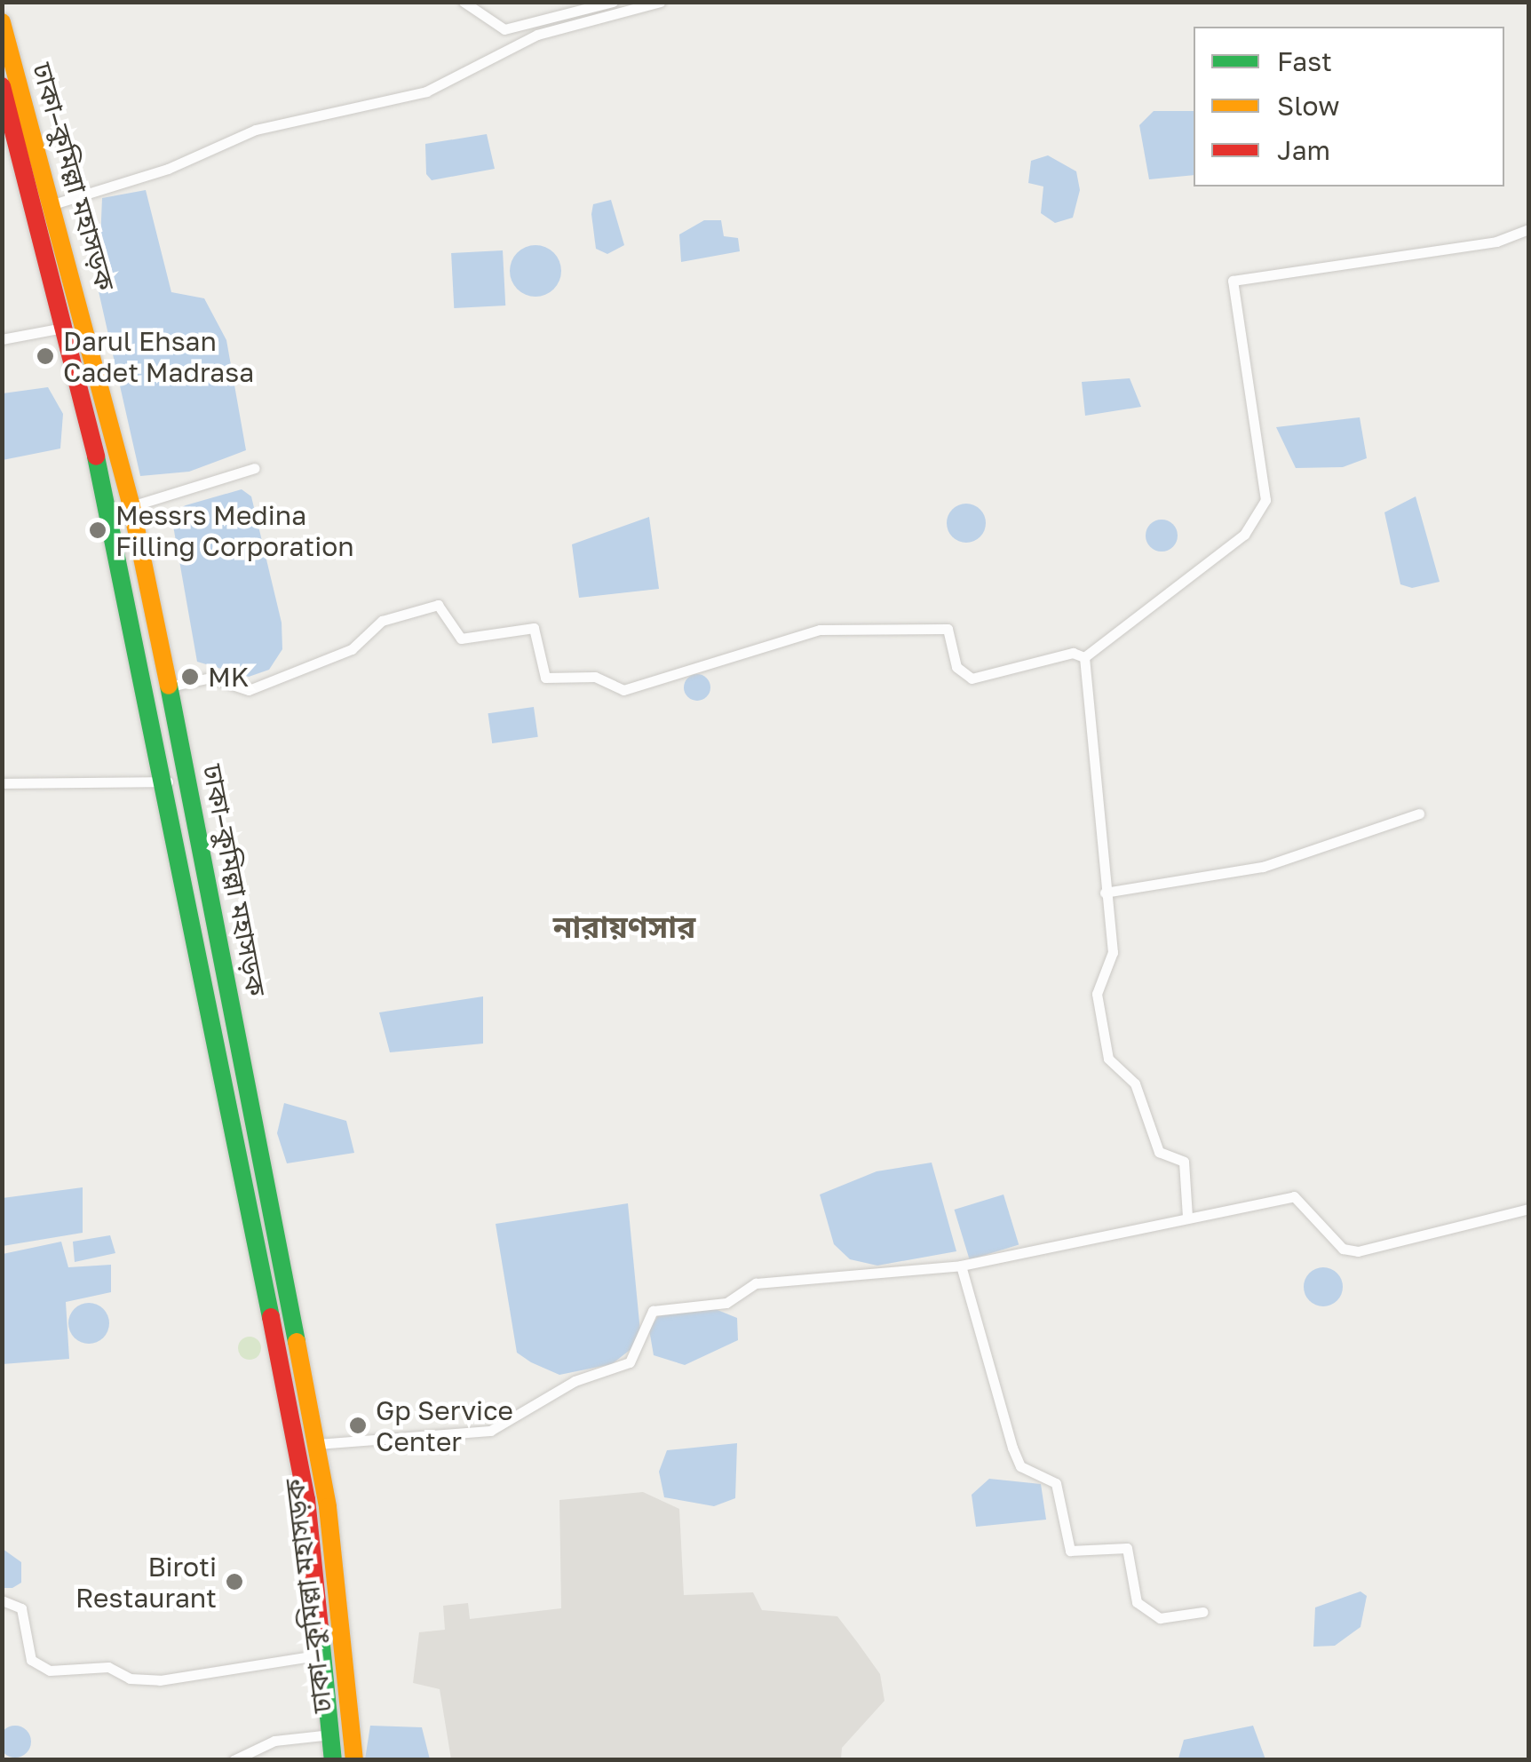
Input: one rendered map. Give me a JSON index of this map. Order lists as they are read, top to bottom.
{
  "streets": {
    "highway": ["ঢাকা–কুমিল্লা মহাসড়ক"]
  },
  "districts": ["নারায়ণসার"],
  "places": [
    "Darul Ehsan Cadet Madrasa",
    "Messrs Medina Filling Corporation",
    "MK",
    "Gp Service Center",
    "Biroti Restaurant"
  ],
  "legend": ["Fast", "Slow", "Jam"]
}
